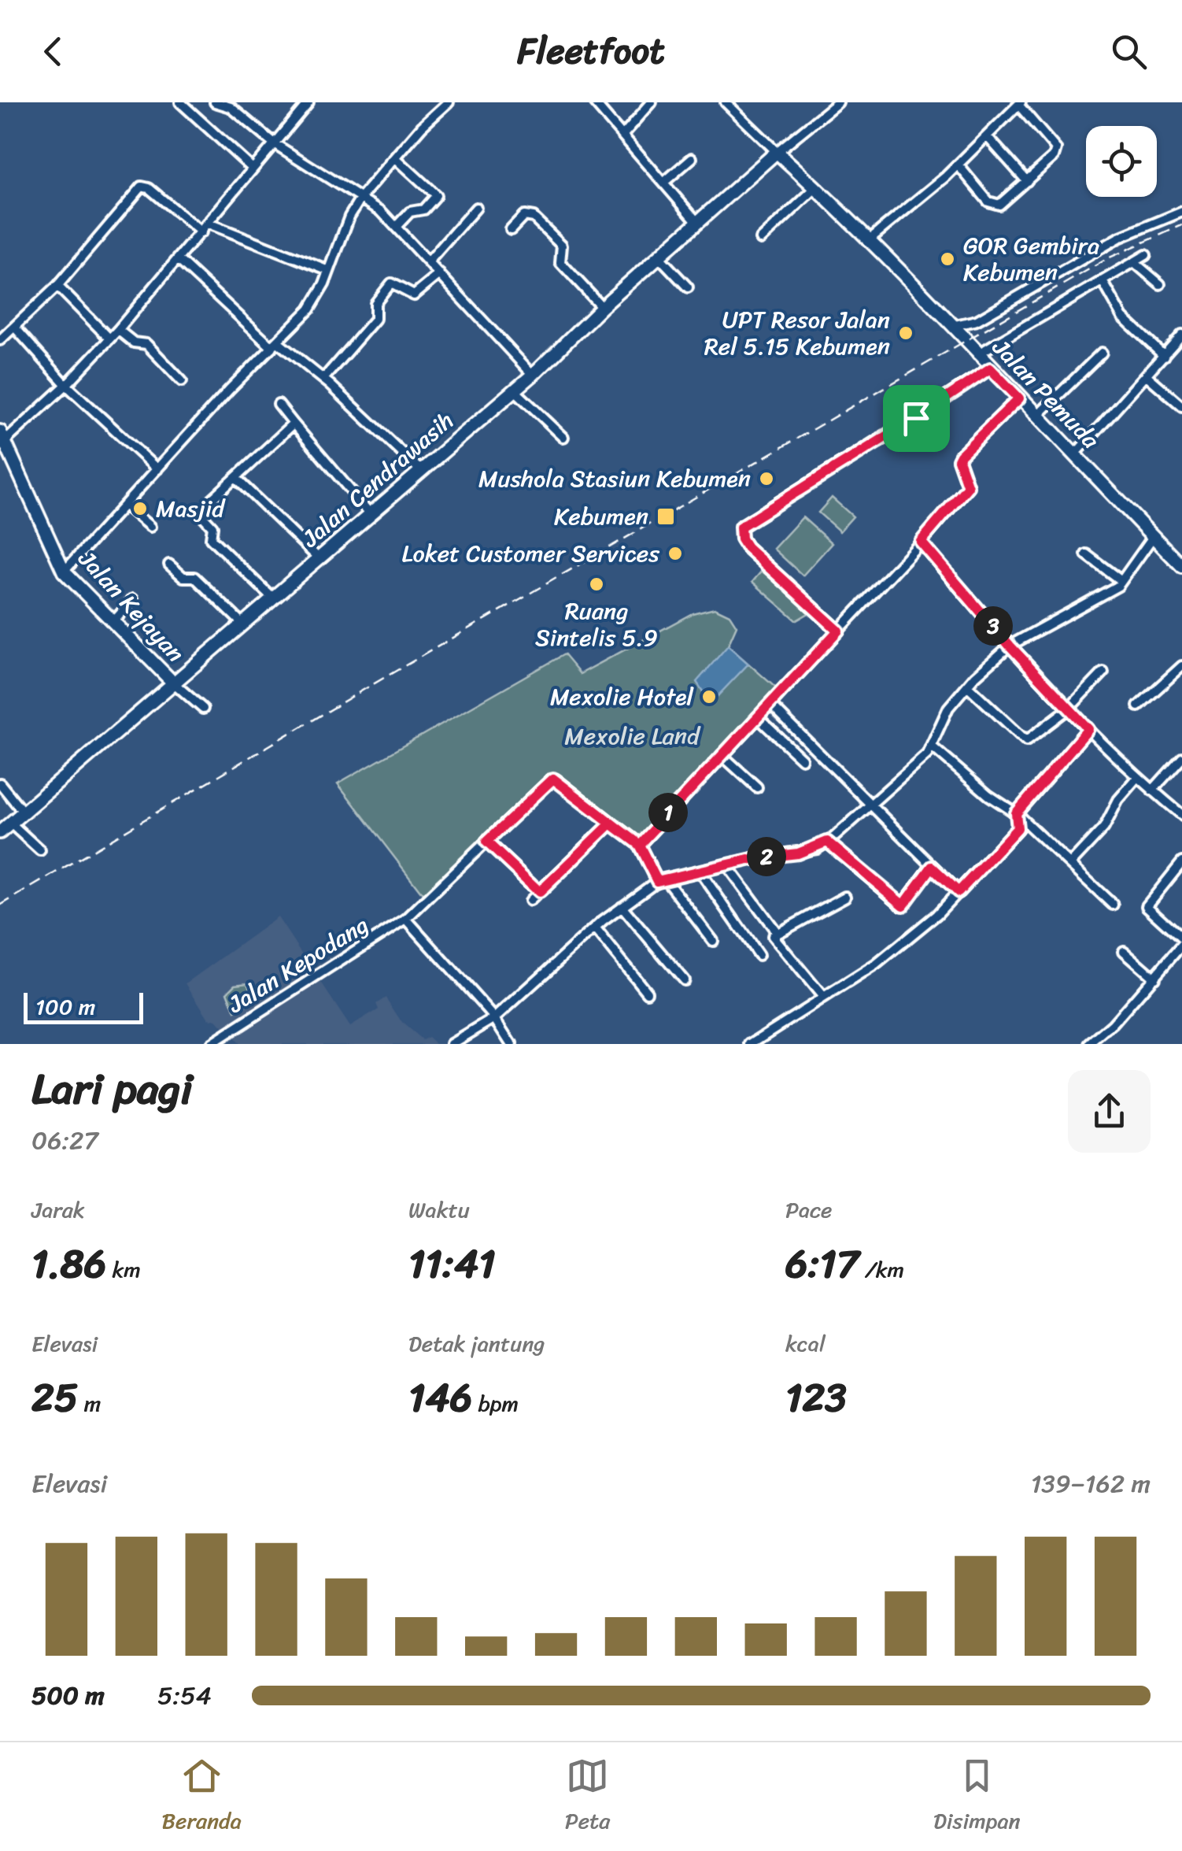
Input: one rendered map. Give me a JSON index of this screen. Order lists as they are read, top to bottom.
{
  "streets": {
    "main road": ["Jalan Pemuda", "Jalan Cendrawasih", "Jalan Kejayan"],
    "street": ["Jalan Kepodang"]
  },
  "crossings": [
    ["Jalan Pemuda", "Jalan Cendrawasih"],
    ["Jalan Cendrawasih", "Jalan Kejayan"]
  ],
  "parks": ["Mexolie Land"],
  "places": {
    "other": [
      "GOR Gembira Kebumen",
      "UPT Resor Jalan Rel 5.15 Kebumen",
      "Mushola Stasiun Kebumen",
      "Masjid",
      "Loket Customer Services",
      "Ruang Sintelis 5.9",
      "Mexolie Hotel"
    ],
    "transit": ["Kebumen"]
  },
  "scale_bar": "100 m",
  "page": {
    "header": "Fleetfoot",
    "pins": ["3", "1", "2"],
    "scale": "100 m",
    "heading": ["Lari pagi", "06:27"],
    "stats": [
      ["Jarak", "1.86 km"],
      ["Waktu", "11:41"],
      ["Pace", "6:17 /km"],
      ["Elevasi", "25 m"],
      ["Detak jantung", "146 bpm"],
      ["kcal", "123"]
    ],
    "chart": ["Elevasi", "139–162 m"],
    "list": [
      {
        "name": "500 m",
        "note": "5:54"
      }
    ],
    "tabs": ["Beranda", "Peta", "Disimpan"]
  }
}
